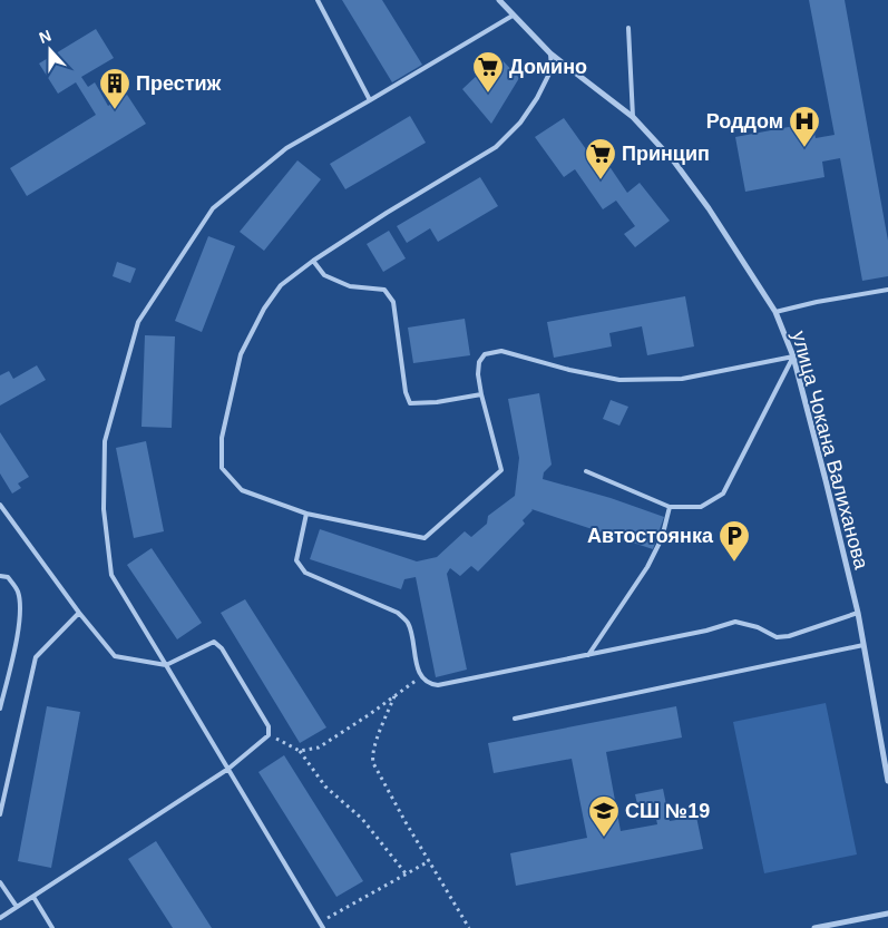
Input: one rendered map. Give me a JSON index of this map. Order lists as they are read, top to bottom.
{
  "streets": {
    "street": ["улица Чокана Валиханова"]
  },
  "places": {
    "supermarket": ["Домино", "Принцип"],
    "building": ["Престиж"],
    "hospital": ["Роддом"],
    "parking": ["Автостоянка"],
    "school or university": ["СШ №19"]
  },
  "north": "top"
}
